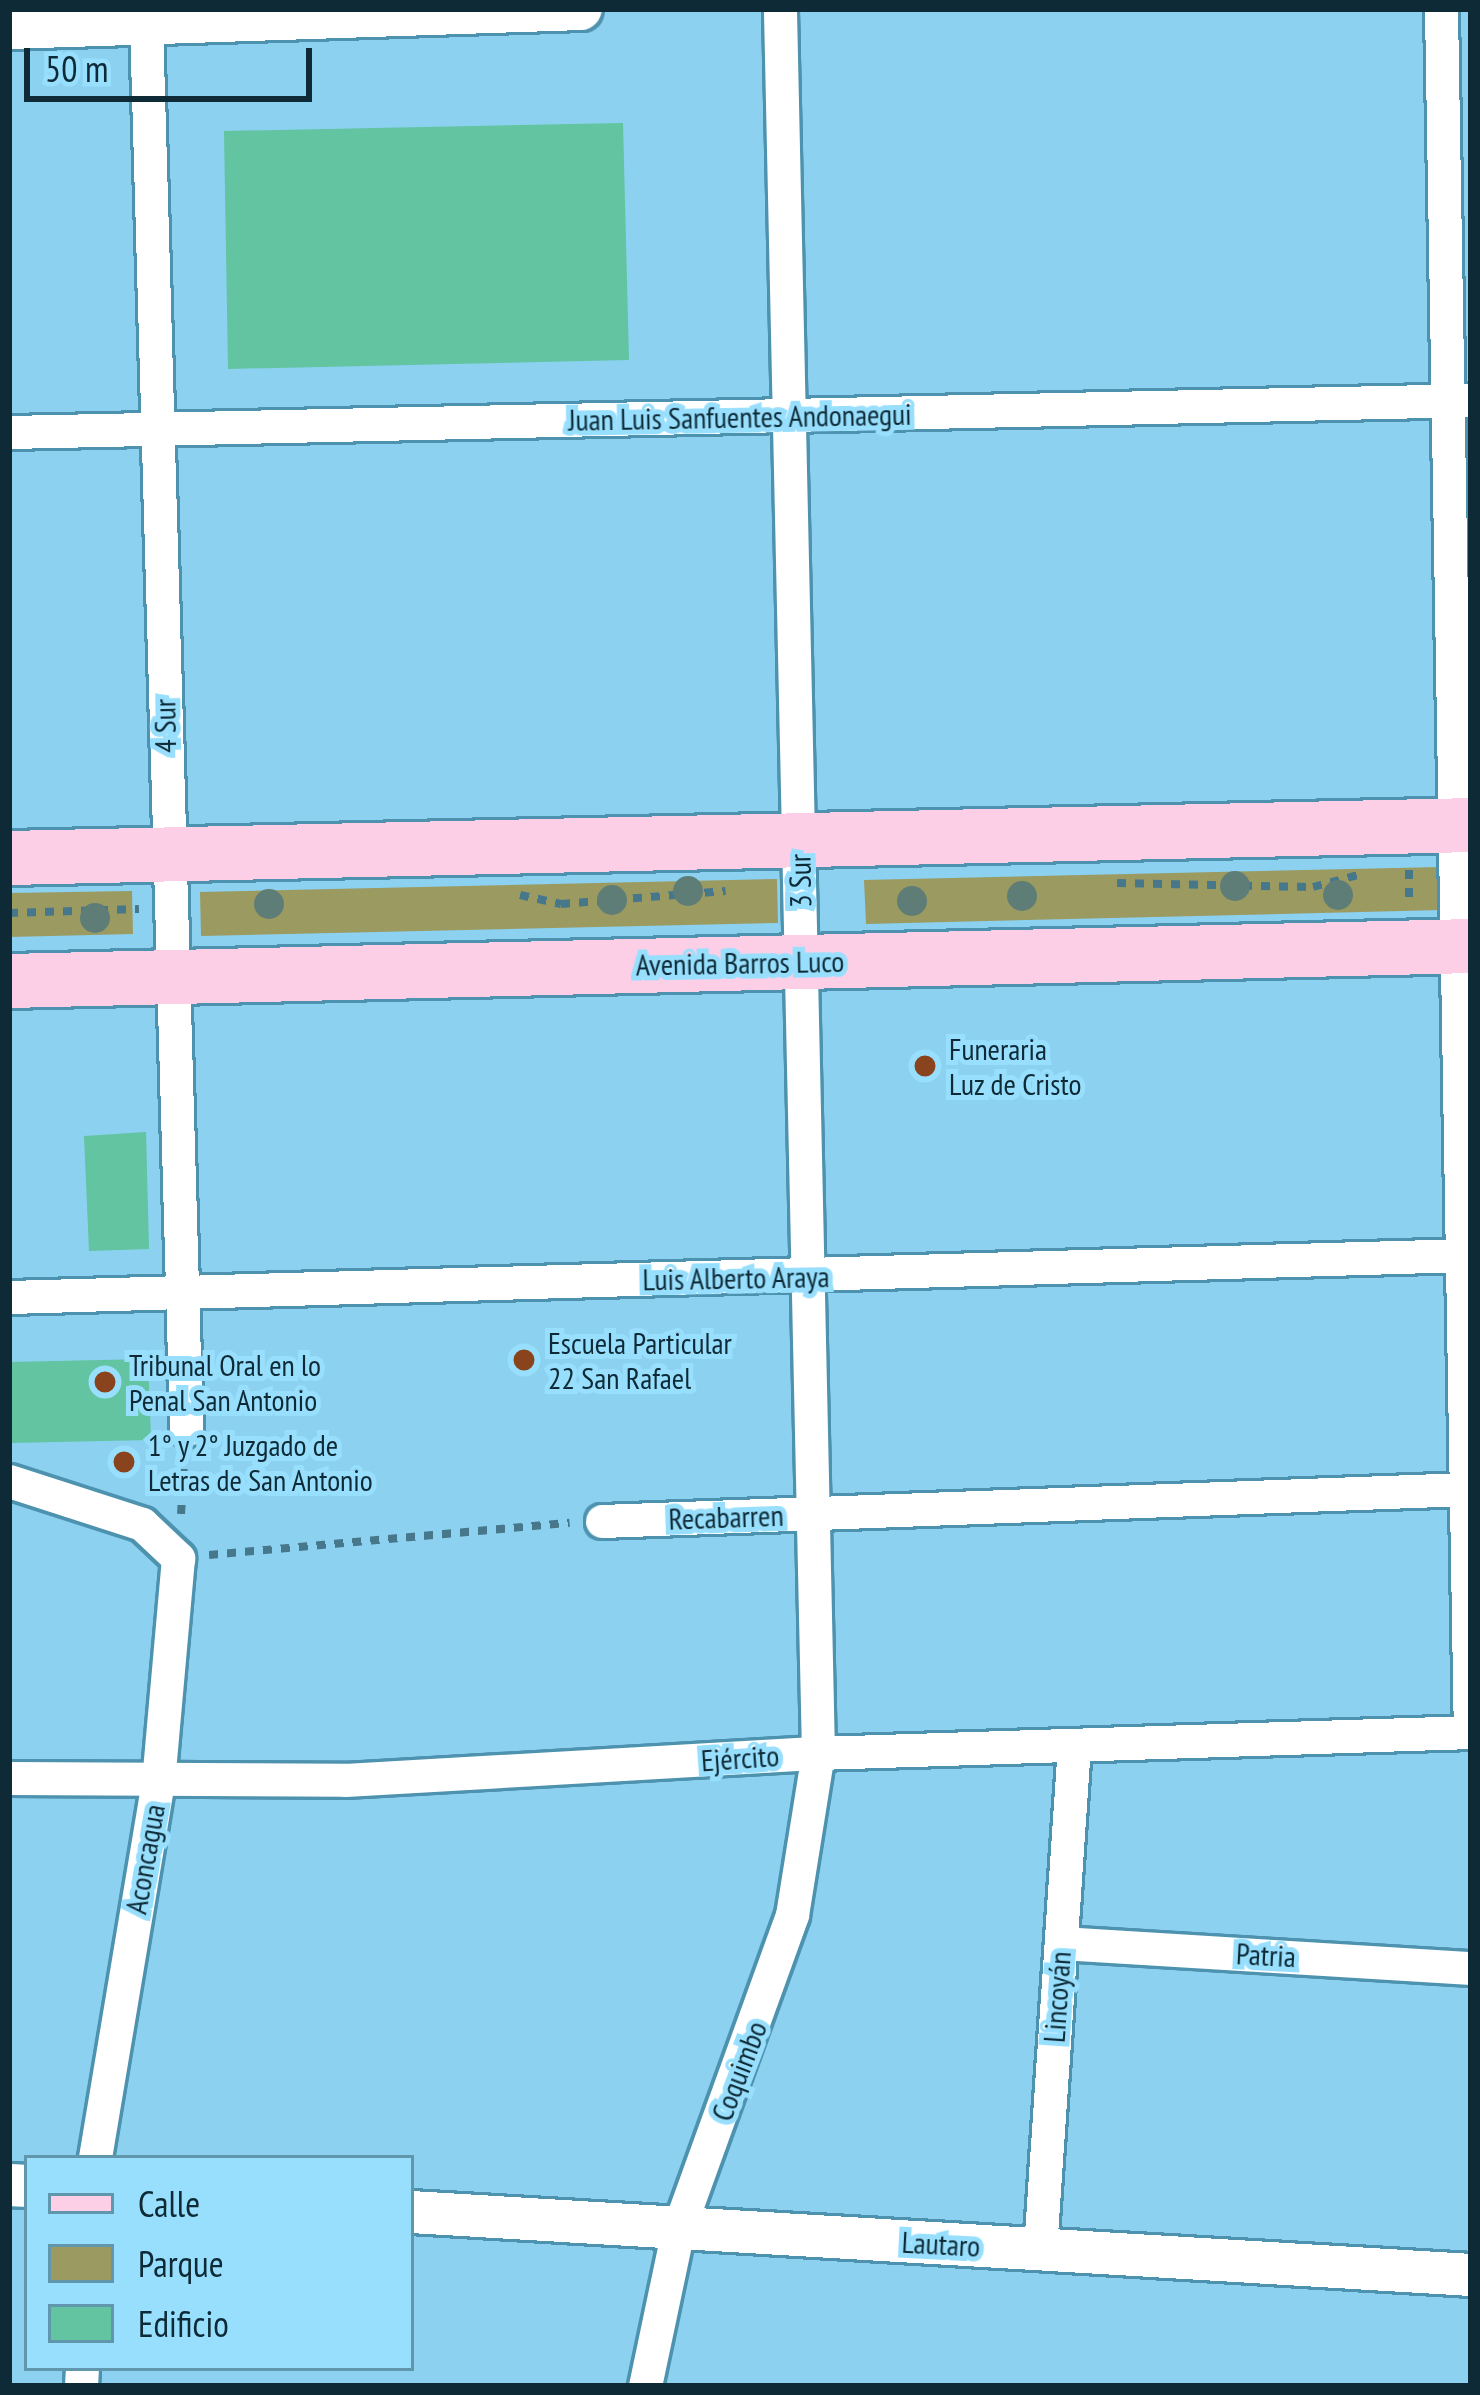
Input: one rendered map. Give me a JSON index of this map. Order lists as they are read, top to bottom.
{
  "streets": {
    "main road": ["Avenida Barros Luco"],
    "street": [
      "Juan Luis Sanfuentes Andonaegui",
      "4 Sur",
      "3 Sur",
      "Luis Alberto Araya",
      "Recabarren",
      "Ejército",
      "Aconcagua",
      "Patria",
      "Lincoyán",
      "Coquimbo",
      "Lautaro"
    ]
  },
  "crossings": [
    ["Juan Luis Sanfuentes Andonaegui", "4 Sur"],
    ["Juan Luis Sanfuentes Andonaegui", "3 Sur"],
    ["4 Sur", "Avenida Barros Luco"],
    ["4 Sur", "Luis Alberto Araya"],
    ["3 Sur", "Avenida Barros Luco"],
    ["3 Sur", "Luis Alberto Araya"],
    ["3 Sur", "Recabarren"],
    ["3 Sur", "Ejército"],
    ["3 Sur", "Coquimbo"],
    ["Ejército", "Aconcagua"],
    ["Ejército", "Lincoyán"],
    ["Ejército", "Coquimbo"],
    ["Patria", "Lincoyán"],
    ["Lincoyán", "Lautaro"],
    ["Coquimbo", "Lautaro"]
  ],
  "places": [
    "Funeraria Luz de Cristo",
    "Escuela Particular 22 San Rafael",
    "Tribunal Oral en lo Penal San Antonio",
    "1° y 2° Juzgado de Letras de San Antonio"
  ],
  "legend": ["Calle", "Parque", "Edificio"],
  "scale_bar": "50 m"
}
